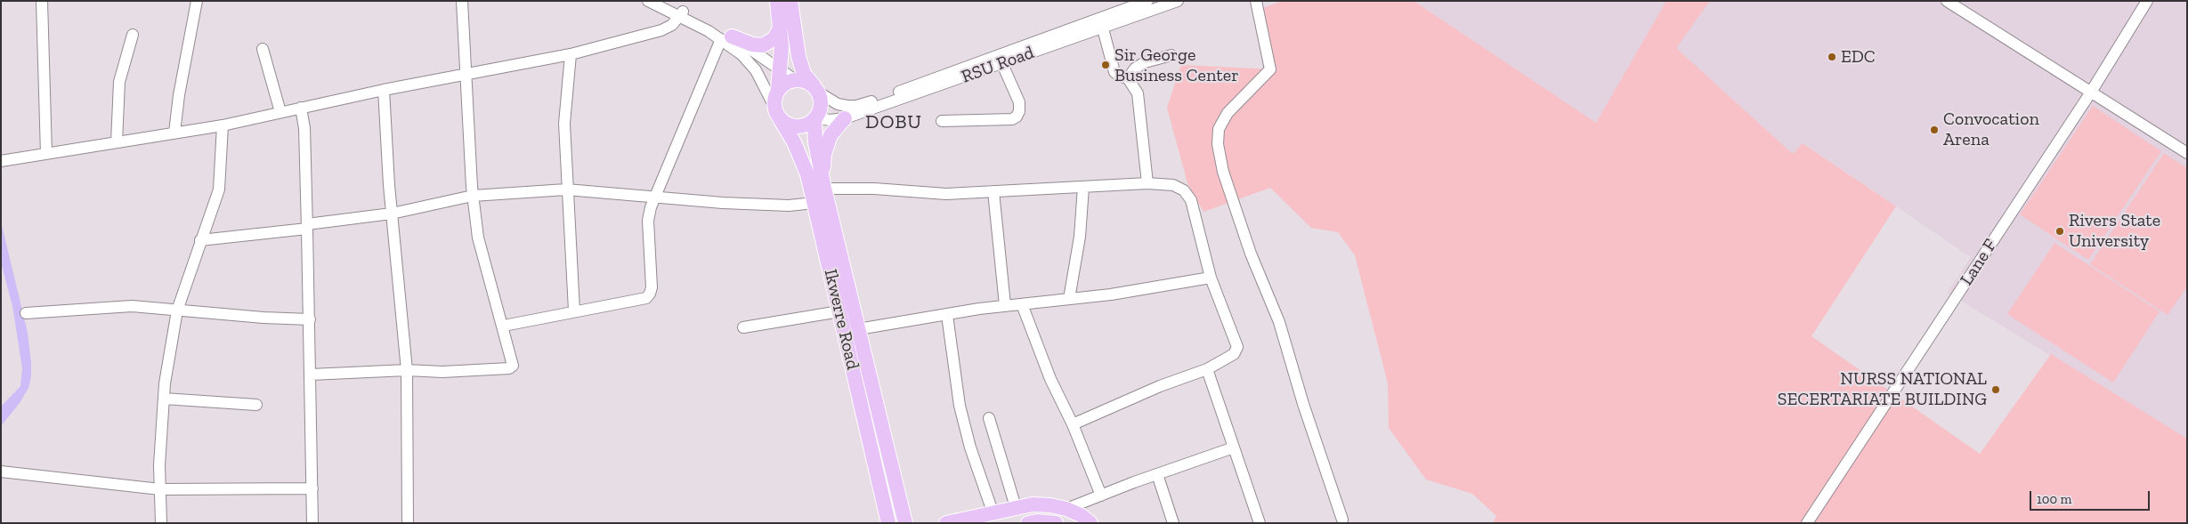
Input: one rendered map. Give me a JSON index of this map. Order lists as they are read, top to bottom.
{
  "streets": {
    "main road": ["Ikwerre Road"],
    "street": ["RSU Road", "Lane F"]
  },
  "crossings": [
    ["RSU Road", "Ikwerre Road"]
  ],
  "districts": ["DOBU"],
  "places": [
    "EDC",
    "Sir George Business Center",
    "Convocation Arena",
    "Rivers State University",
    "NURSS NATIONAL SECERTARIATE BUILDING"
  ],
  "scale_bar": "100 m"
}
